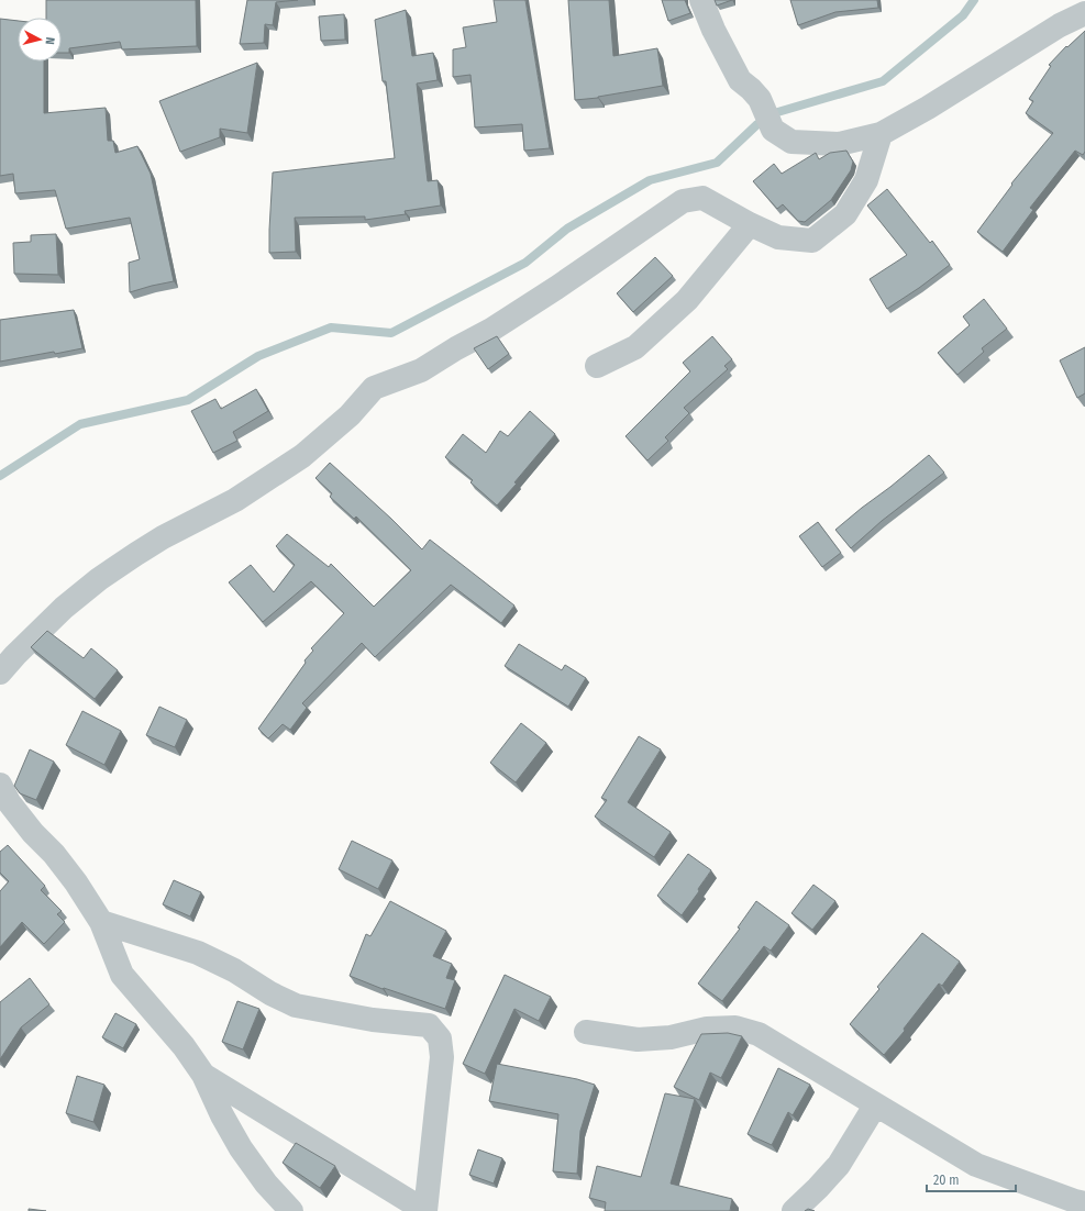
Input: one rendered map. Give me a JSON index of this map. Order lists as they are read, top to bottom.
{
  "scale_bar": "20 m",
  "north": "right"
}
